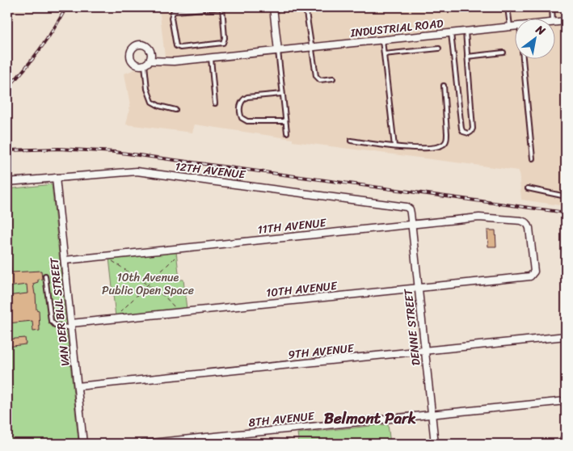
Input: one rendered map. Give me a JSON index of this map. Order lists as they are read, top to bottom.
{
  "streets": {
    "street": [
      "INDUSTRIAL ROAD",
      "12TH AVENUE",
      "11TH AVENUE",
      "10TH AVENUE",
      "VAN DER BIJL STREET",
      "DENNE STREET",
      "9TH AVENUE",
      "8TH AVENUE"
    ]
  },
  "crossings": [
    ["12TH AVENUE", "VAN DER BIJL STREET"],
    ["12TH AVENUE", "DENNE STREET"],
    ["11TH AVENUE", "10TH AVENUE"],
    ["11TH AVENUE", "VAN DER BIJL STREET"],
    ["11TH AVENUE", "DENNE STREET"],
    ["10TH AVENUE", "VAN DER BIJL STREET"],
    ["10TH AVENUE", "DENNE STREET"],
    ["VAN DER BIJL STREET", "9TH AVENUE"],
    ["DENNE STREET", "9TH AVENUE"],
    ["DENNE STREET", "8TH AVENUE"]
  ],
  "districts": ["Belmont Park"],
  "parks": ["10th Avenue Public Open Space"],
  "north": "top right"
}
